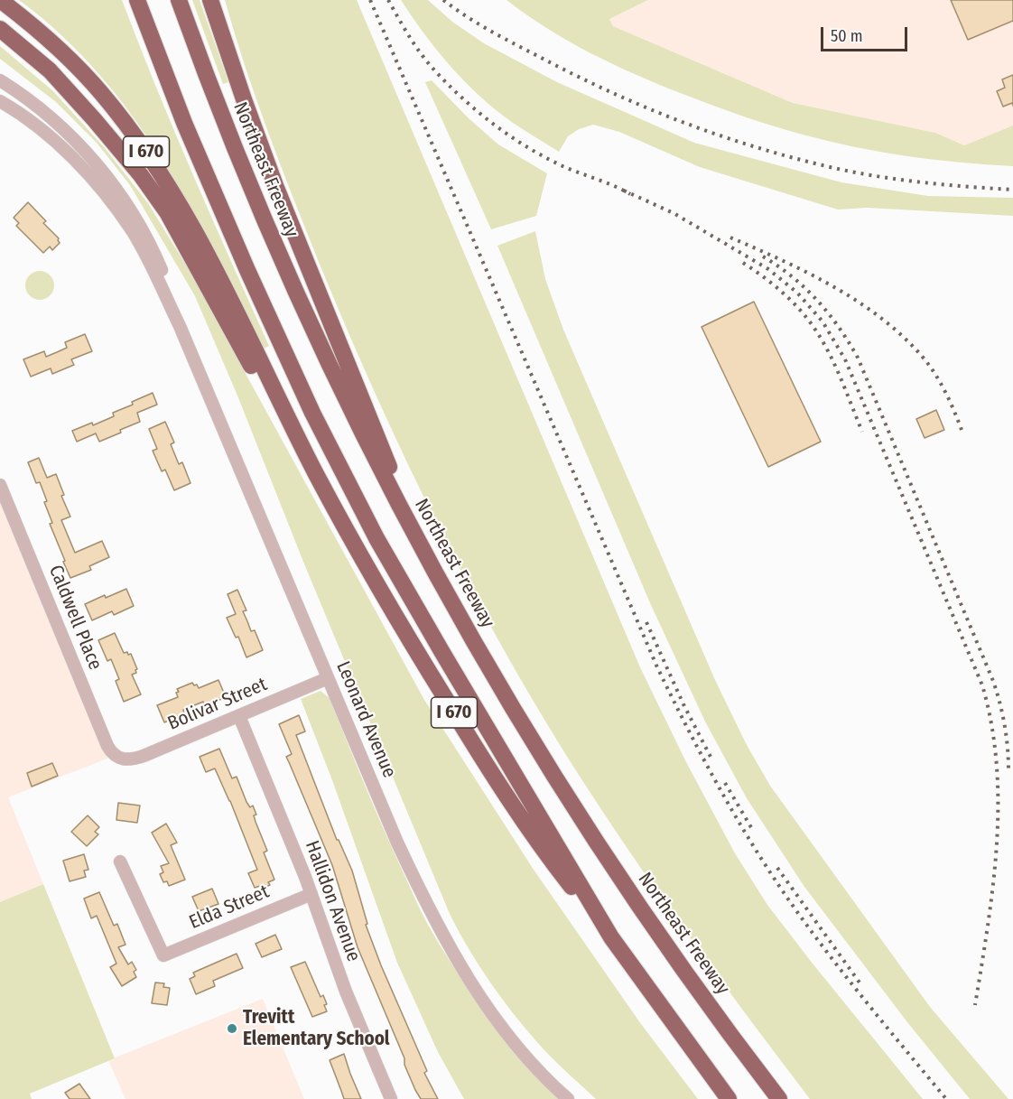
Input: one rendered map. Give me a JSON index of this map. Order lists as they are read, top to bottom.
{
  "streets": {
    "highway": ["I 670", "Northeast Freeway"],
    "street": [
      "Caldwell Place",
      "Bolivar Street",
      "Leonard Avenue",
      "Hallidon Avenue",
      "Elda Street"
    ]
  },
  "crossings": [
    ["Caldwell Place", "Bolivar Street"],
    ["Bolivar Street", "Leonard Avenue"],
    ["Bolivar Street", "Hallidon Avenue"],
    ["Hallidon Avenue", "Elda Street"]
  ],
  "places": ["Trevitt Elementary School"],
  "scale_bar": "50 m"
}
